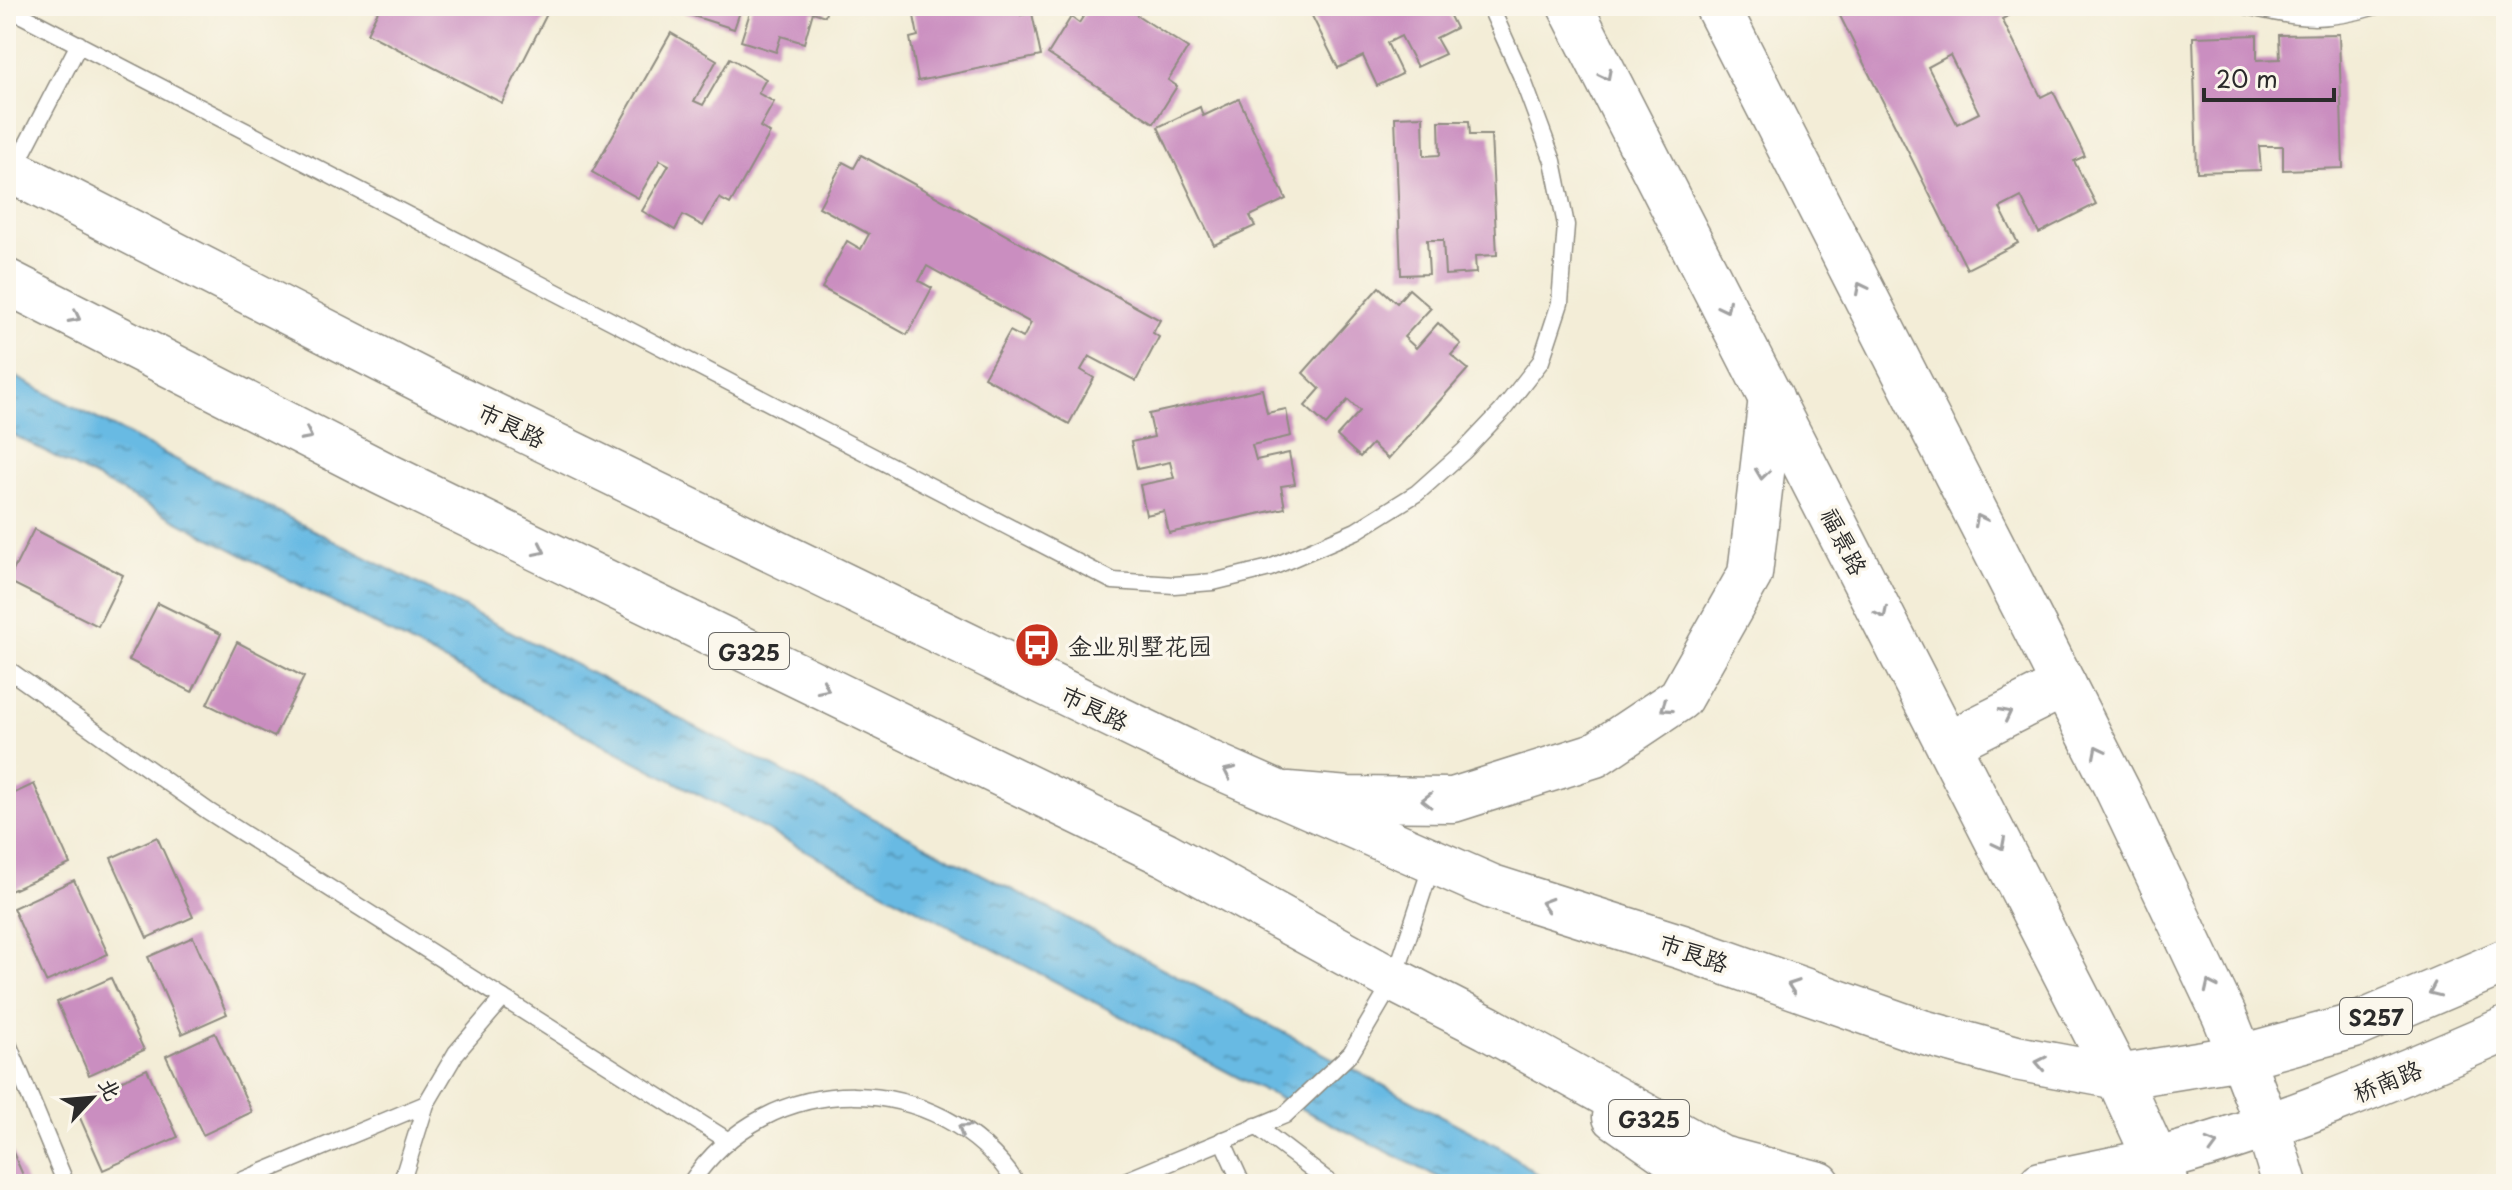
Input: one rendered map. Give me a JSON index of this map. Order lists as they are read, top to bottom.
{
  "streets": {
    "main road": [
      "市良路",
      "福景路",
      "G325",
      "S257",
      "桥南路"
    ]
  },
  "crossings": [
    ["市良路", "福景路"],
    ["市良路", "S257"],
    ["福景路", "S257"],
    ["S257", "桥南路"]
  ],
  "places": {
    "bus stop": ["金业别墅花园"]
  },
  "scale_bar": "20 m",
  "north": "top right"
}
